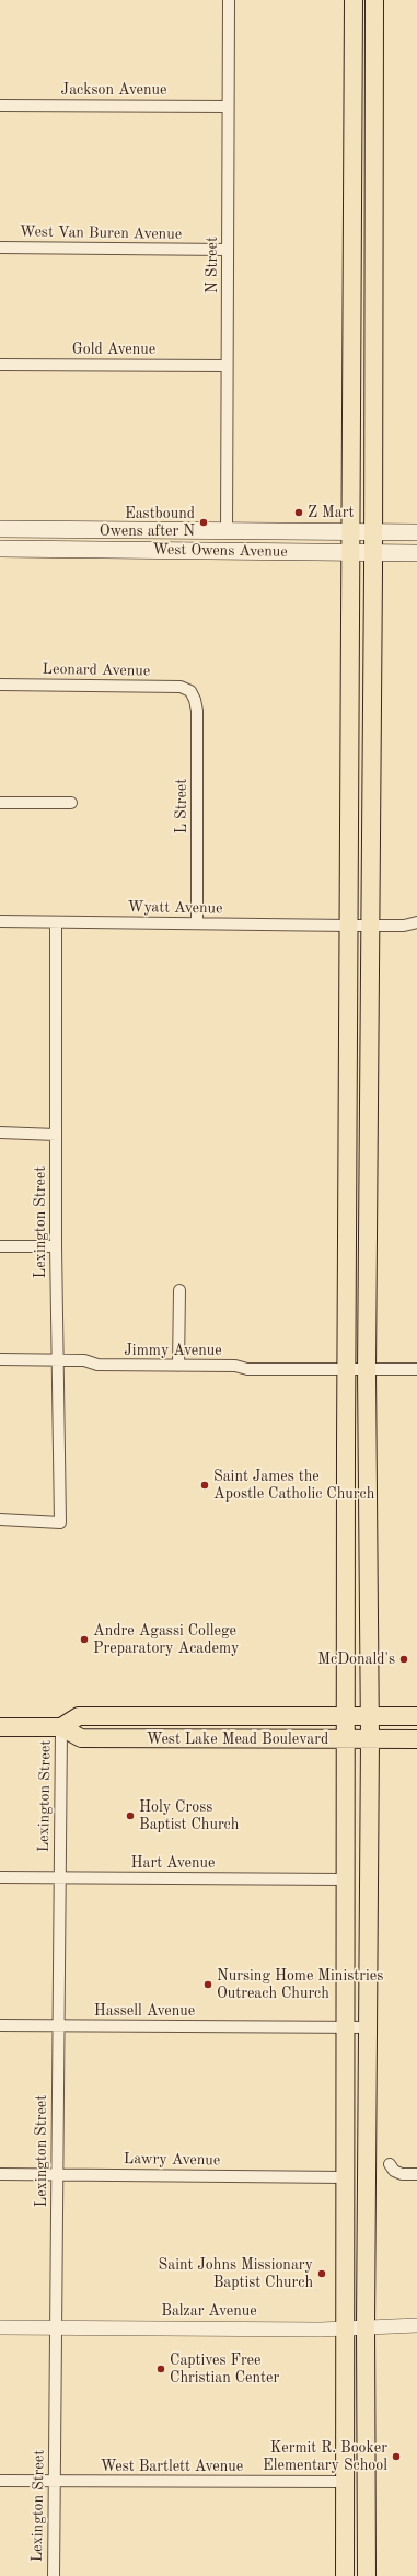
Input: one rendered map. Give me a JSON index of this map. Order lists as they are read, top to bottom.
{
  "streets": {
    "main road": ["West Owens Avenue", "West Lake Mead Boulevard"],
    "street": [
      "Jackson Avenue",
      "West Van Buren Avenue",
      "N Street",
      "Gold Avenue",
      "Leonard Avenue",
      "L Street",
      "Wyatt Avenue",
      "Lexington Street",
      "Jimmy Avenue",
      "Hart Avenue",
      "Hassell Avenue",
      "Lawry Avenue",
      "Balzar Avenue",
      "West Bartlett Avenue"
    ]
  },
  "crossings": [
    ["Jackson Avenue", "N Street"],
    ["West Van Buren Avenue", "N Street"],
    ["N Street", "Gold Avenue"],
    ["N Street", "West Owens Avenue"],
    ["Leonard Avenue", "L Street"],
    ["L Street", "Wyatt Avenue"],
    ["Wyatt Avenue", "Lexington Street"],
    ["Lexington Street", "Jimmy Avenue"],
    ["Lexington Street", "West Lake Mead Boulevard"],
    ["Lexington Street", "Hart Avenue"],
    ["Lexington Street", "Hassell Avenue"],
    ["Lexington Street", "Lawry Avenue"],
    ["Lexington Street", "Balzar Avenue"],
    ["Lexington Street", "West Bartlett Avenue"]
  ],
  "places": [
    "Z Mart",
    "Eastbound Owens after N",
    "Saint James the Apostle Catholic Church",
    "Andre Agassi College Preparatory Academy",
    "McDonald's",
    "Holy Cross Baptist Church",
    "Nursing Home Ministries Outreach Church",
    "Saint Johns Missionary Baptist Church",
    "Captives Free Christian Center",
    "Kermit R. Booker Elementary School"
  ]
}
